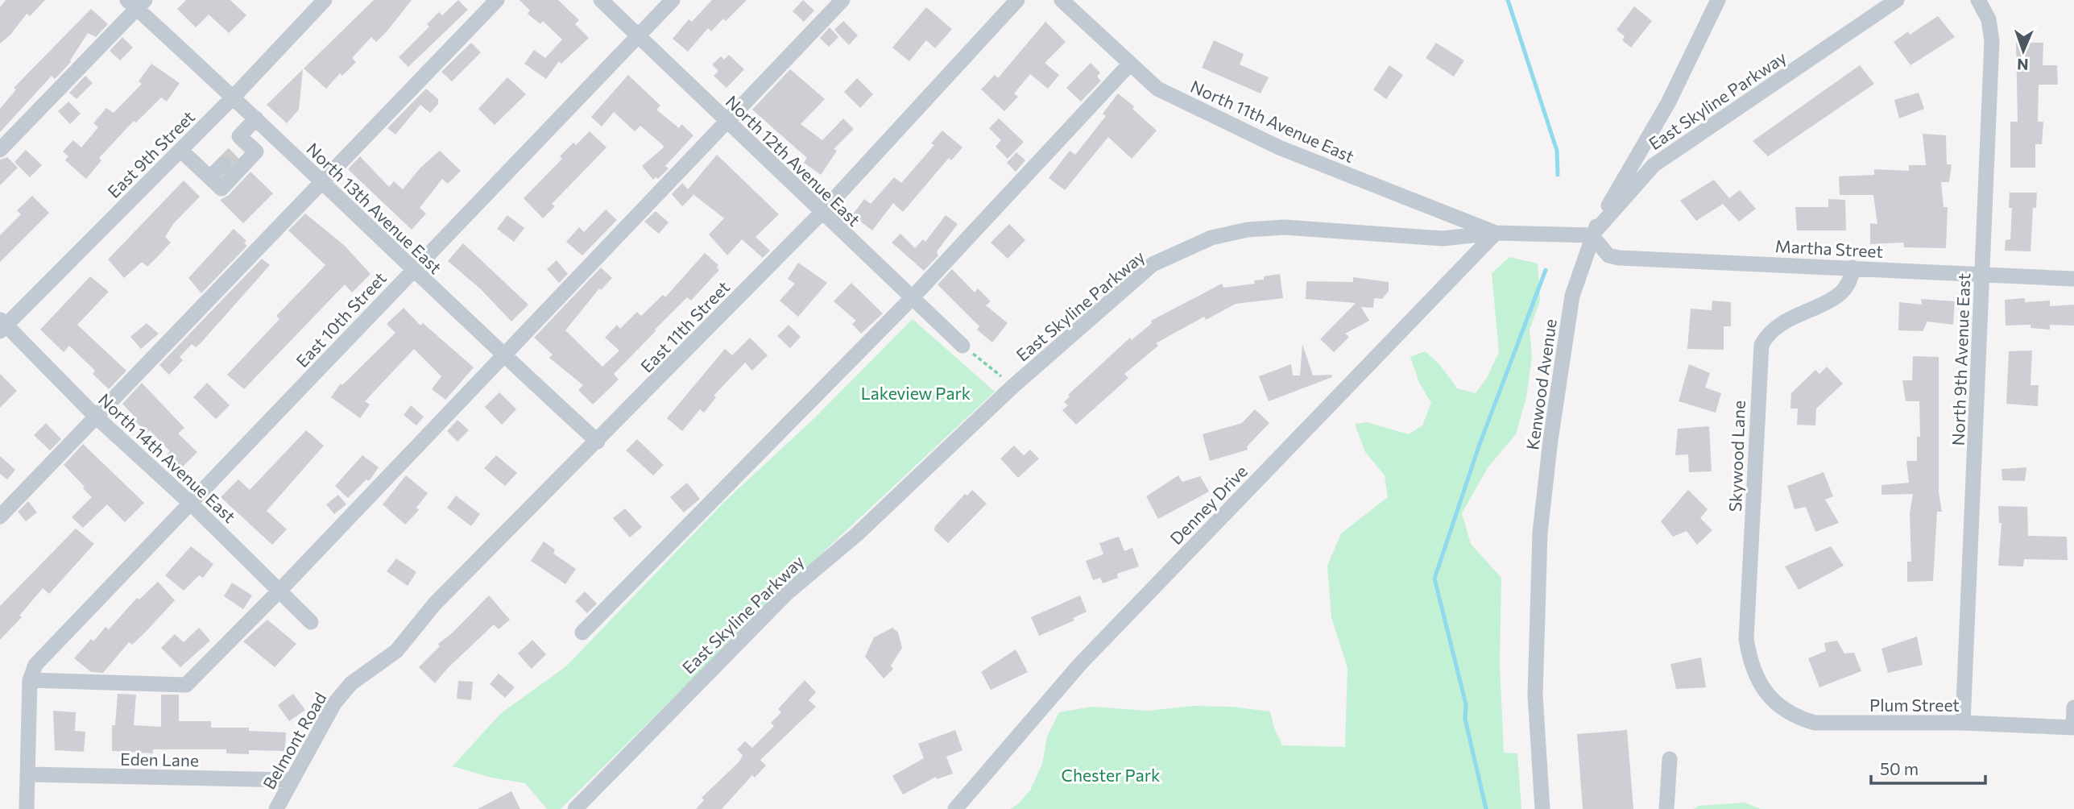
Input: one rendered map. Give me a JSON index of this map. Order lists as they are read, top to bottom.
{
  "streets": {
    "street": [
      "East Skyline Parkway",
      "North 11th Avenue East",
      "East 9th Street",
      "North 12th Avenue East",
      "North 13th Avenue East",
      "Martha Street",
      "East 10th Street",
      "East 11th Street",
      "North 9th Avenue East",
      "Kenwood Avenue",
      "Skywood Lane",
      "North 14th Avenue East",
      "Denney Drive",
      "Plum Street",
      "Belmont Road",
      "Eden Lane"
    ]
  },
  "crossings": [
    ["East Skyline Parkway", "North 11th Avenue East"],
    ["East Skyline Parkway", "Martha Street"],
    ["East Skyline Parkway", "Kenwood Avenue"],
    ["East Skyline Parkway", "Denney Drive"],
    ["North 11th Avenue East", "Denney Drive"],
    ["East 9th Street", "North 13th Avenue East"],
    ["East 9th Street", "North 14th Avenue East"],
    ["North 12th Avenue East", "East 10th Street"],
    ["North 12th Avenue East", "East 11th Street"],
    ["North 13th Avenue East", "East 10th Street"],
    ["North 13th Avenue East", "East 11th Street"],
    ["Martha Street", "North 9th Avenue East"],
    ["Martha Street", "Kenwood Avenue"],
    ["Martha Street", "Skywood Lane"],
    ["East 10th Street", "North 14th Avenue East"],
    ["East 11th Street", "Belmont Road"],
    ["North 9th Avenue East", "Plum Street"],
    ["Skywood Lane", "Plum Street"],
    ["Belmont Road", "Eden Lane"]
  ],
  "parks": ["Lakeview Park", "Chester Park"],
  "scale_bar": "50 m",
  "north": "bottom"
}
